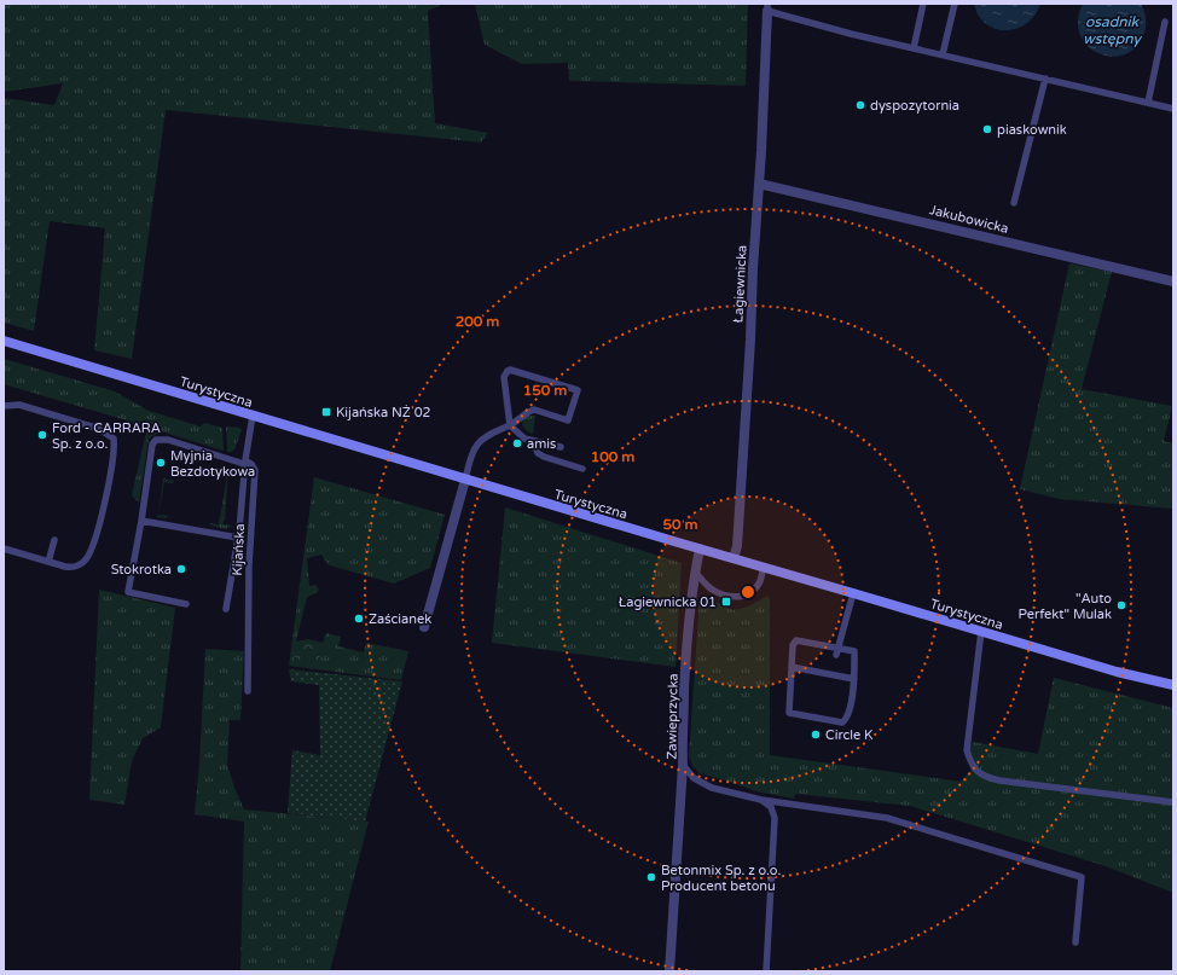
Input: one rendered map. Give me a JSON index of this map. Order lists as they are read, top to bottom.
{
  "streets": {
    "main road": ["Turystyczna"],
    "street": ["Jakubowicka", "Łagiewnicka", "Zawieprzycka"],
    "lane": ["Kijańska"]
  },
  "crossings": [
    ["Jakubowicka", "Łagiewnicka"],
    ["Łagiewnicka", "Turystyczna"],
    ["Turystyczna", "Zawieprzycka"]
  ],
  "water": ["osadnik wstępny"],
  "places": {
    "other": [
      "dyspozytornia",
      "piaskownik",
      "Ford - CARRARA Sp. z o.o.",
      "amis",
      "Myjnia Bezdotykowa",
      "Stokrotka",
      "\"Auto Perfekt\" Mulak",
      "Zaścianek",
      "Circle K",
      "Betonmix Sp. z o.o. Producent betonu"
    ],
    "transit": ["Kijańska NŻ 02", "Łagiewnicka 01"]
  },
  "rings": [
    "200 m",
    "150 m",
    "100 m",
    "50 m"
  ]
}
